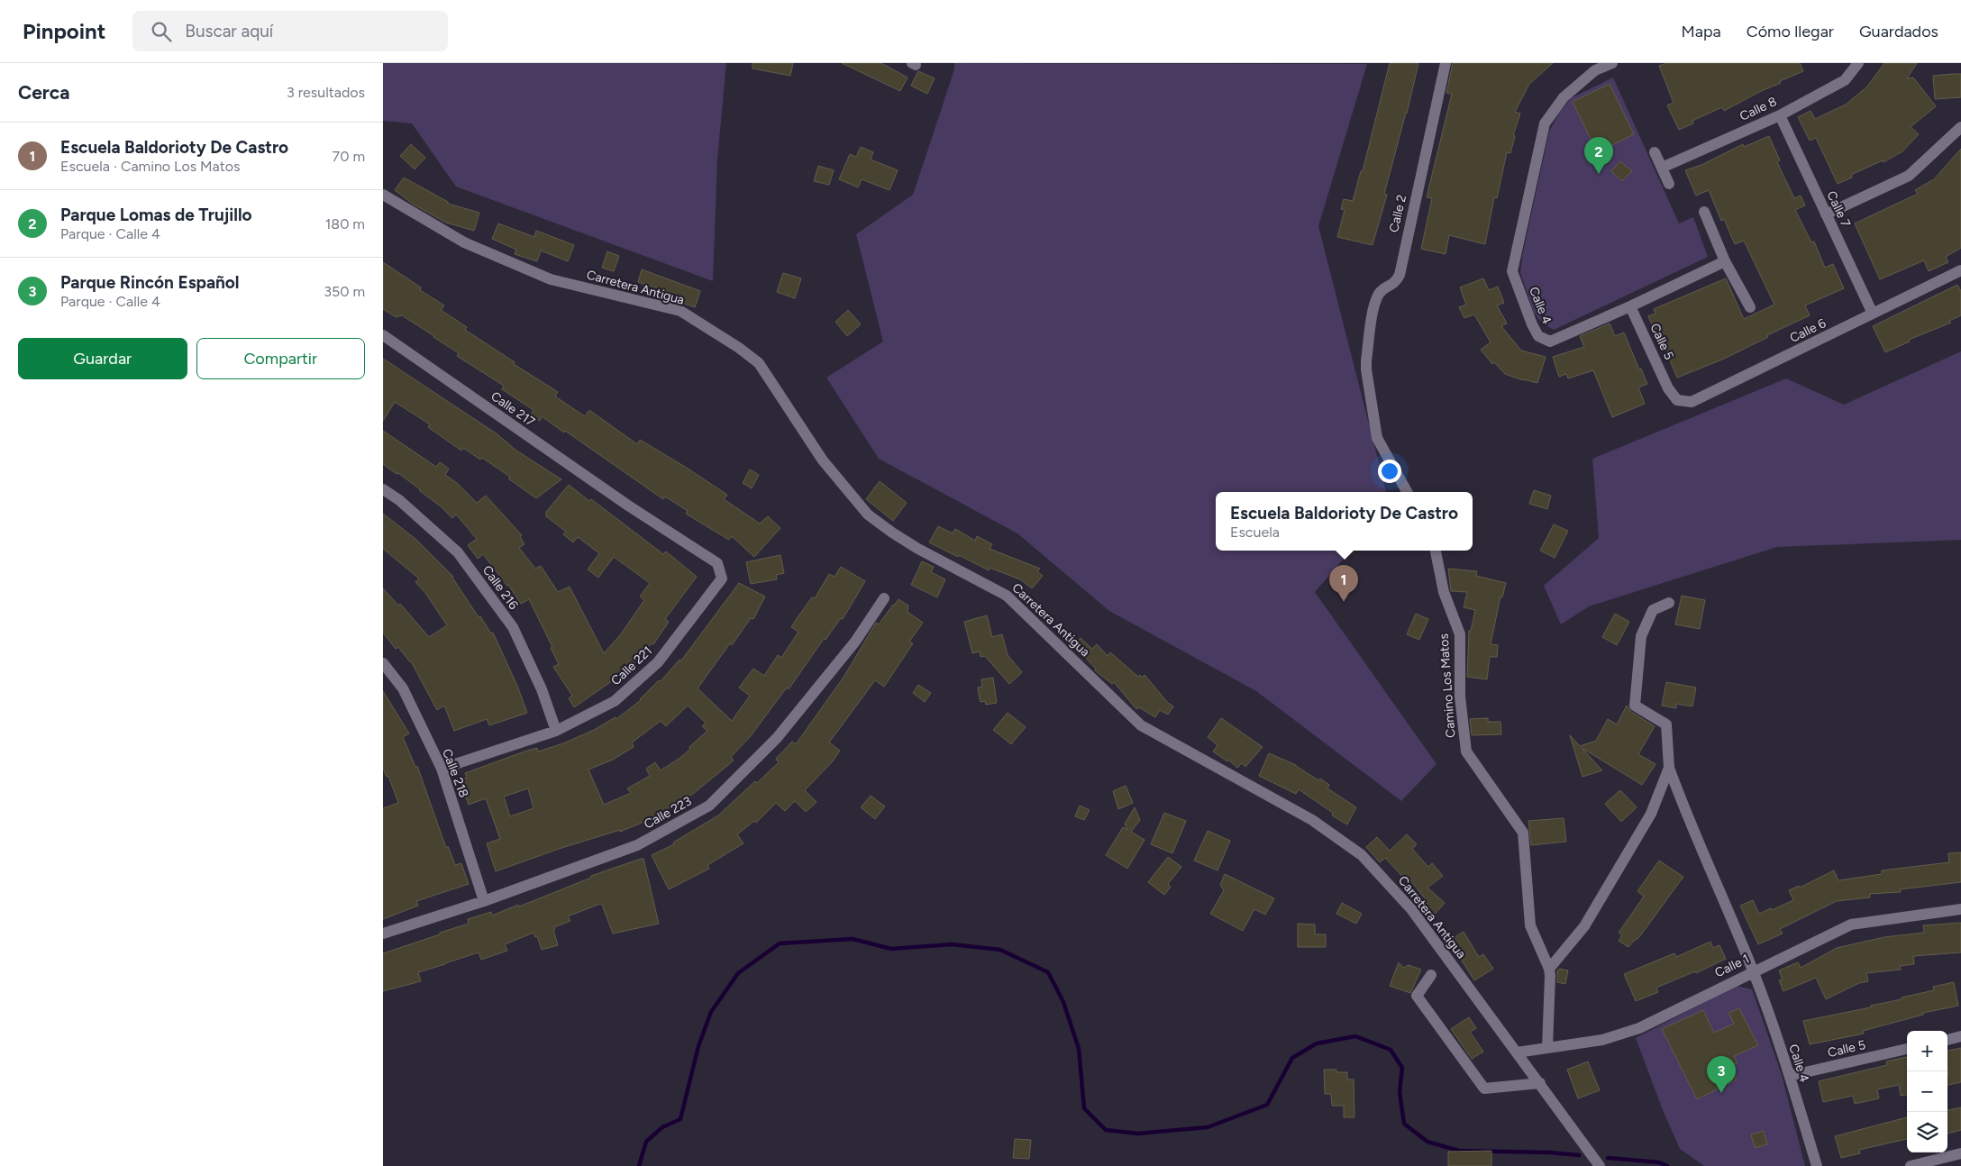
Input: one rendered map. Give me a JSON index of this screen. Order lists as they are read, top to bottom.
{
  "streets": {
    "street": [
      "Calle 8",
      "Calle 7",
      "Calle 2",
      "Carretera Antigua",
      "Calle 4",
      "Calle 6",
      "Calle 5",
      "Calle 217",
      "Calle 216",
      "Calle 221",
      "Camino Los Matos",
      "Calle 218",
      "Calle 223",
      "Calle 1"
    ]
  },
  "crossings": [
    ["Calle 8", "Calle 7"],
    ["Calle 7", "Calle 6"],
    ["Carretera Antigua", "Calle 1"],
    ["Calle 4", "Calle 5"],
    ["Calle 4", "Calle 1"],
    ["Calle 6", "Calle 5"],
    ["Calle 217", "Calle 221"],
    ["Calle 216", "Calle 221"],
    ["Calle 221", "Calle 218"],
    ["Camino Los Matos", "Calle 1"],
    ["Calle 218", "Calle 223"]
  ],
  "page": {
    "header": "Pinpoint",
    "search": "Buscar aquí",
    "nav": ["Mapa", "Cómo llegar", "Guardados"],
    "heading": ["Cerca", "3 resultados"],
    "list": [
      {
        "mark": "1",
        "name": "Escuela Baldorioty De Castro",
        "note": "Escuela · Camino Los Matos",
        "value": "70 m"
      },
      {
        "mark": "2",
        "name": "Parque Lomas de Trujillo",
        "note": "Parque · Calle 4",
        "value": "180 m"
      },
      {
        "mark": "3",
        "name": "Parque Rincón Español",
        "note": "Parque · Calle 4",
        "value": "350 m"
      }
    ],
    "pins": ["2", "1", "3"],
    "buttons": ["Guardar", "Compartir"],
    "popup": ["Escuela Baldorioty De Castro", "Escuela"],
    "map_buttons": ["+", "−"]
  }
}
